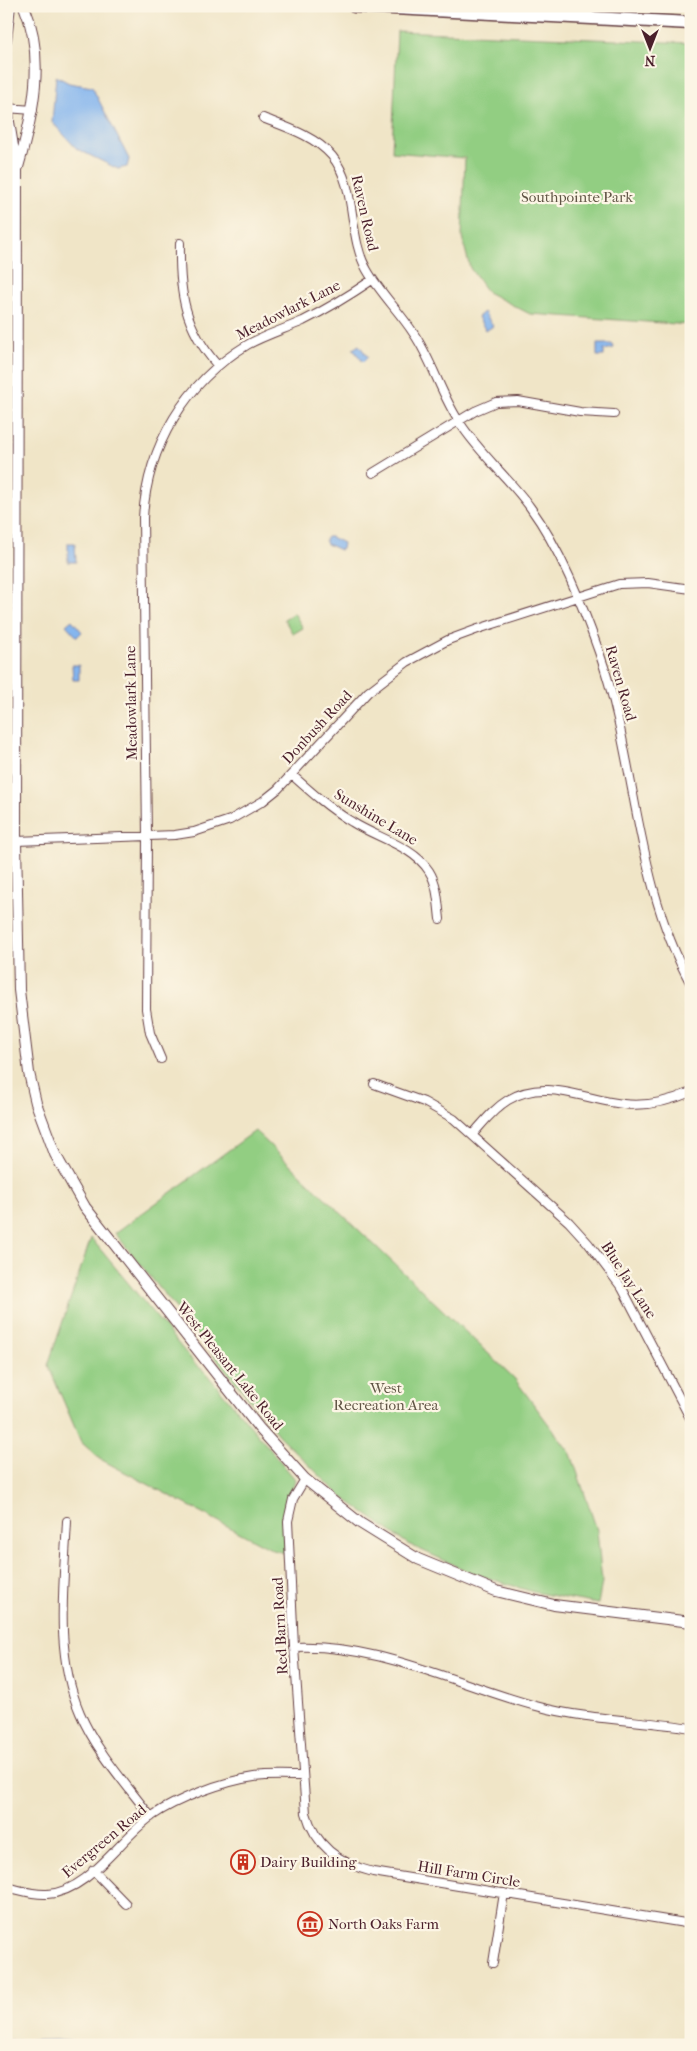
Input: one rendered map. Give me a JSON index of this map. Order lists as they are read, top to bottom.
{
  "streets": {
    "street": [
      "Raven Road",
      "Meadowlark Lane",
      "Donbush Road",
      "Sunshine Lane",
      "Blue Jay Lane",
      "West Pleasant Lake Road",
      "Red Barn Road",
      "Evergreen Road",
      "Hill Farm Circle"
    ]
  },
  "crossings": [
    ["Raven Road", "Meadowlark Lane"],
    ["Raven Road", "Donbush Road"],
    ["Meadowlark Lane", "Donbush Road"],
    ["Donbush Road", "Sunshine Lane"],
    ["Donbush Road", "West Pleasant Lake Road"],
    ["West Pleasant Lake Road", "Red Barn Road"],
    ["Red Barn Road", "Evergreen Road"],
    ["Red Barn Road", "Hill Farm Circle"],
    ["Evergreen Road", "Hill Farm Circle"]
  ],
  "parks": ["Southpointe Park", "West Recreation Area"],
  "places": {
    "building": ["Dairy Building"],
    "museum": ["North Oaks Farm"]
  },
  "north": "bottom"
}
